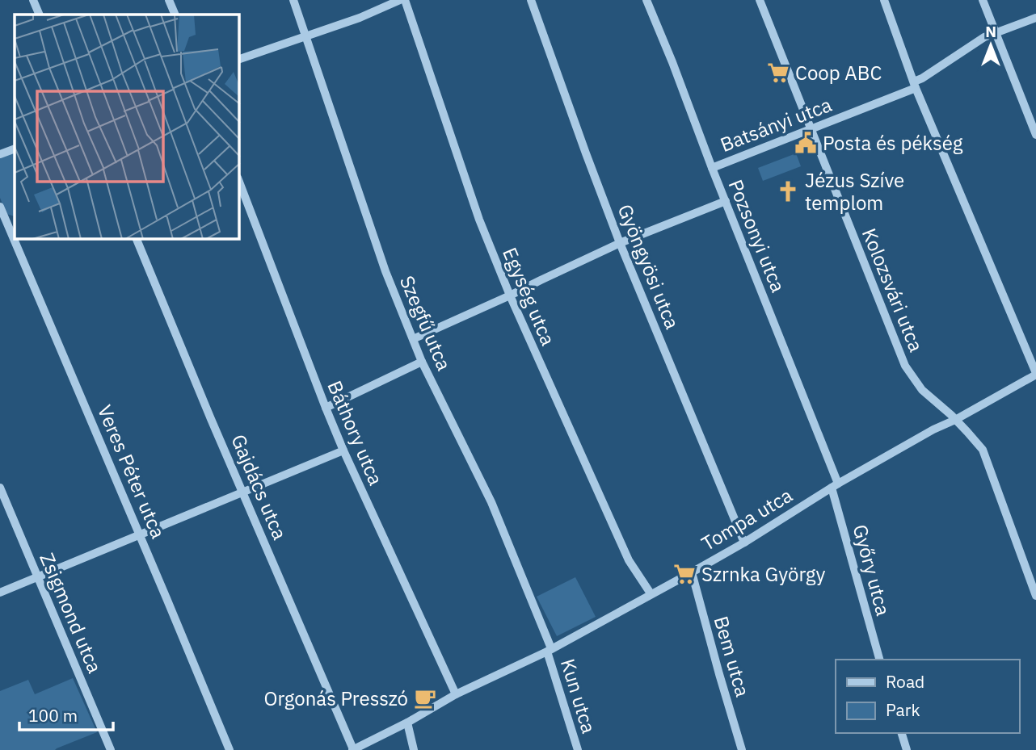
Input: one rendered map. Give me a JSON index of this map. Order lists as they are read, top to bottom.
{
  "streets": {
    "street": [
      "Batsányi utca",
      "Pozsonyi utca",
      "Gyöngyösi utca",
      "Kolozsvári utca",
      "Egység utca",
      "Szegfű utca",
      "Báthory utca",
      "Veres Péter utca",
      "Gajdács utca",
      "Tompa utca",
      "Győry utca",
      "Zsigmond utca",
      "Bem utca",
      "Kun utca"
    ]
  },
  "crossings": [
    ["Batsányi utca", "Pozsonyi utca"],
    ["Batsányi utca", "Kolozsvári utca"],
    ["Pozsonyi utca", "Tompa utca"],
    ["Pozsonyi utca", "Győry utca"],
    ["Gyöngyösi utca", "Tompa utca"],
    ["Kolozsvári utca", "Tompa utca"],
    ["Egység utca", "Tompa utca"],
    ["Szegfű utca", "Tompa utca"],
    ["Szegfű utca", "Kun utca"],
    ["Báthory utca", "Tompa utca"],
    ["Gajdács utca", "Tompa utca"],
    ["Tompa utca", "Győry utca"],
    ["Tompa utca", "Bem utca"],
    ["Tompa utca", "Kun utca"]
  ],
  "places": {
    "supermarket": ["Coop ABC", "Szrnka György"],
    "public building": ["Posta és pékség"],
    "church": ["Jézus Szíve templom"],
    "cafe": ["Orgonás Presszó"]
  },
  "legend": ["Road", "Park"],
  "scale_bar": "100 m",
  "north": "top"
}
